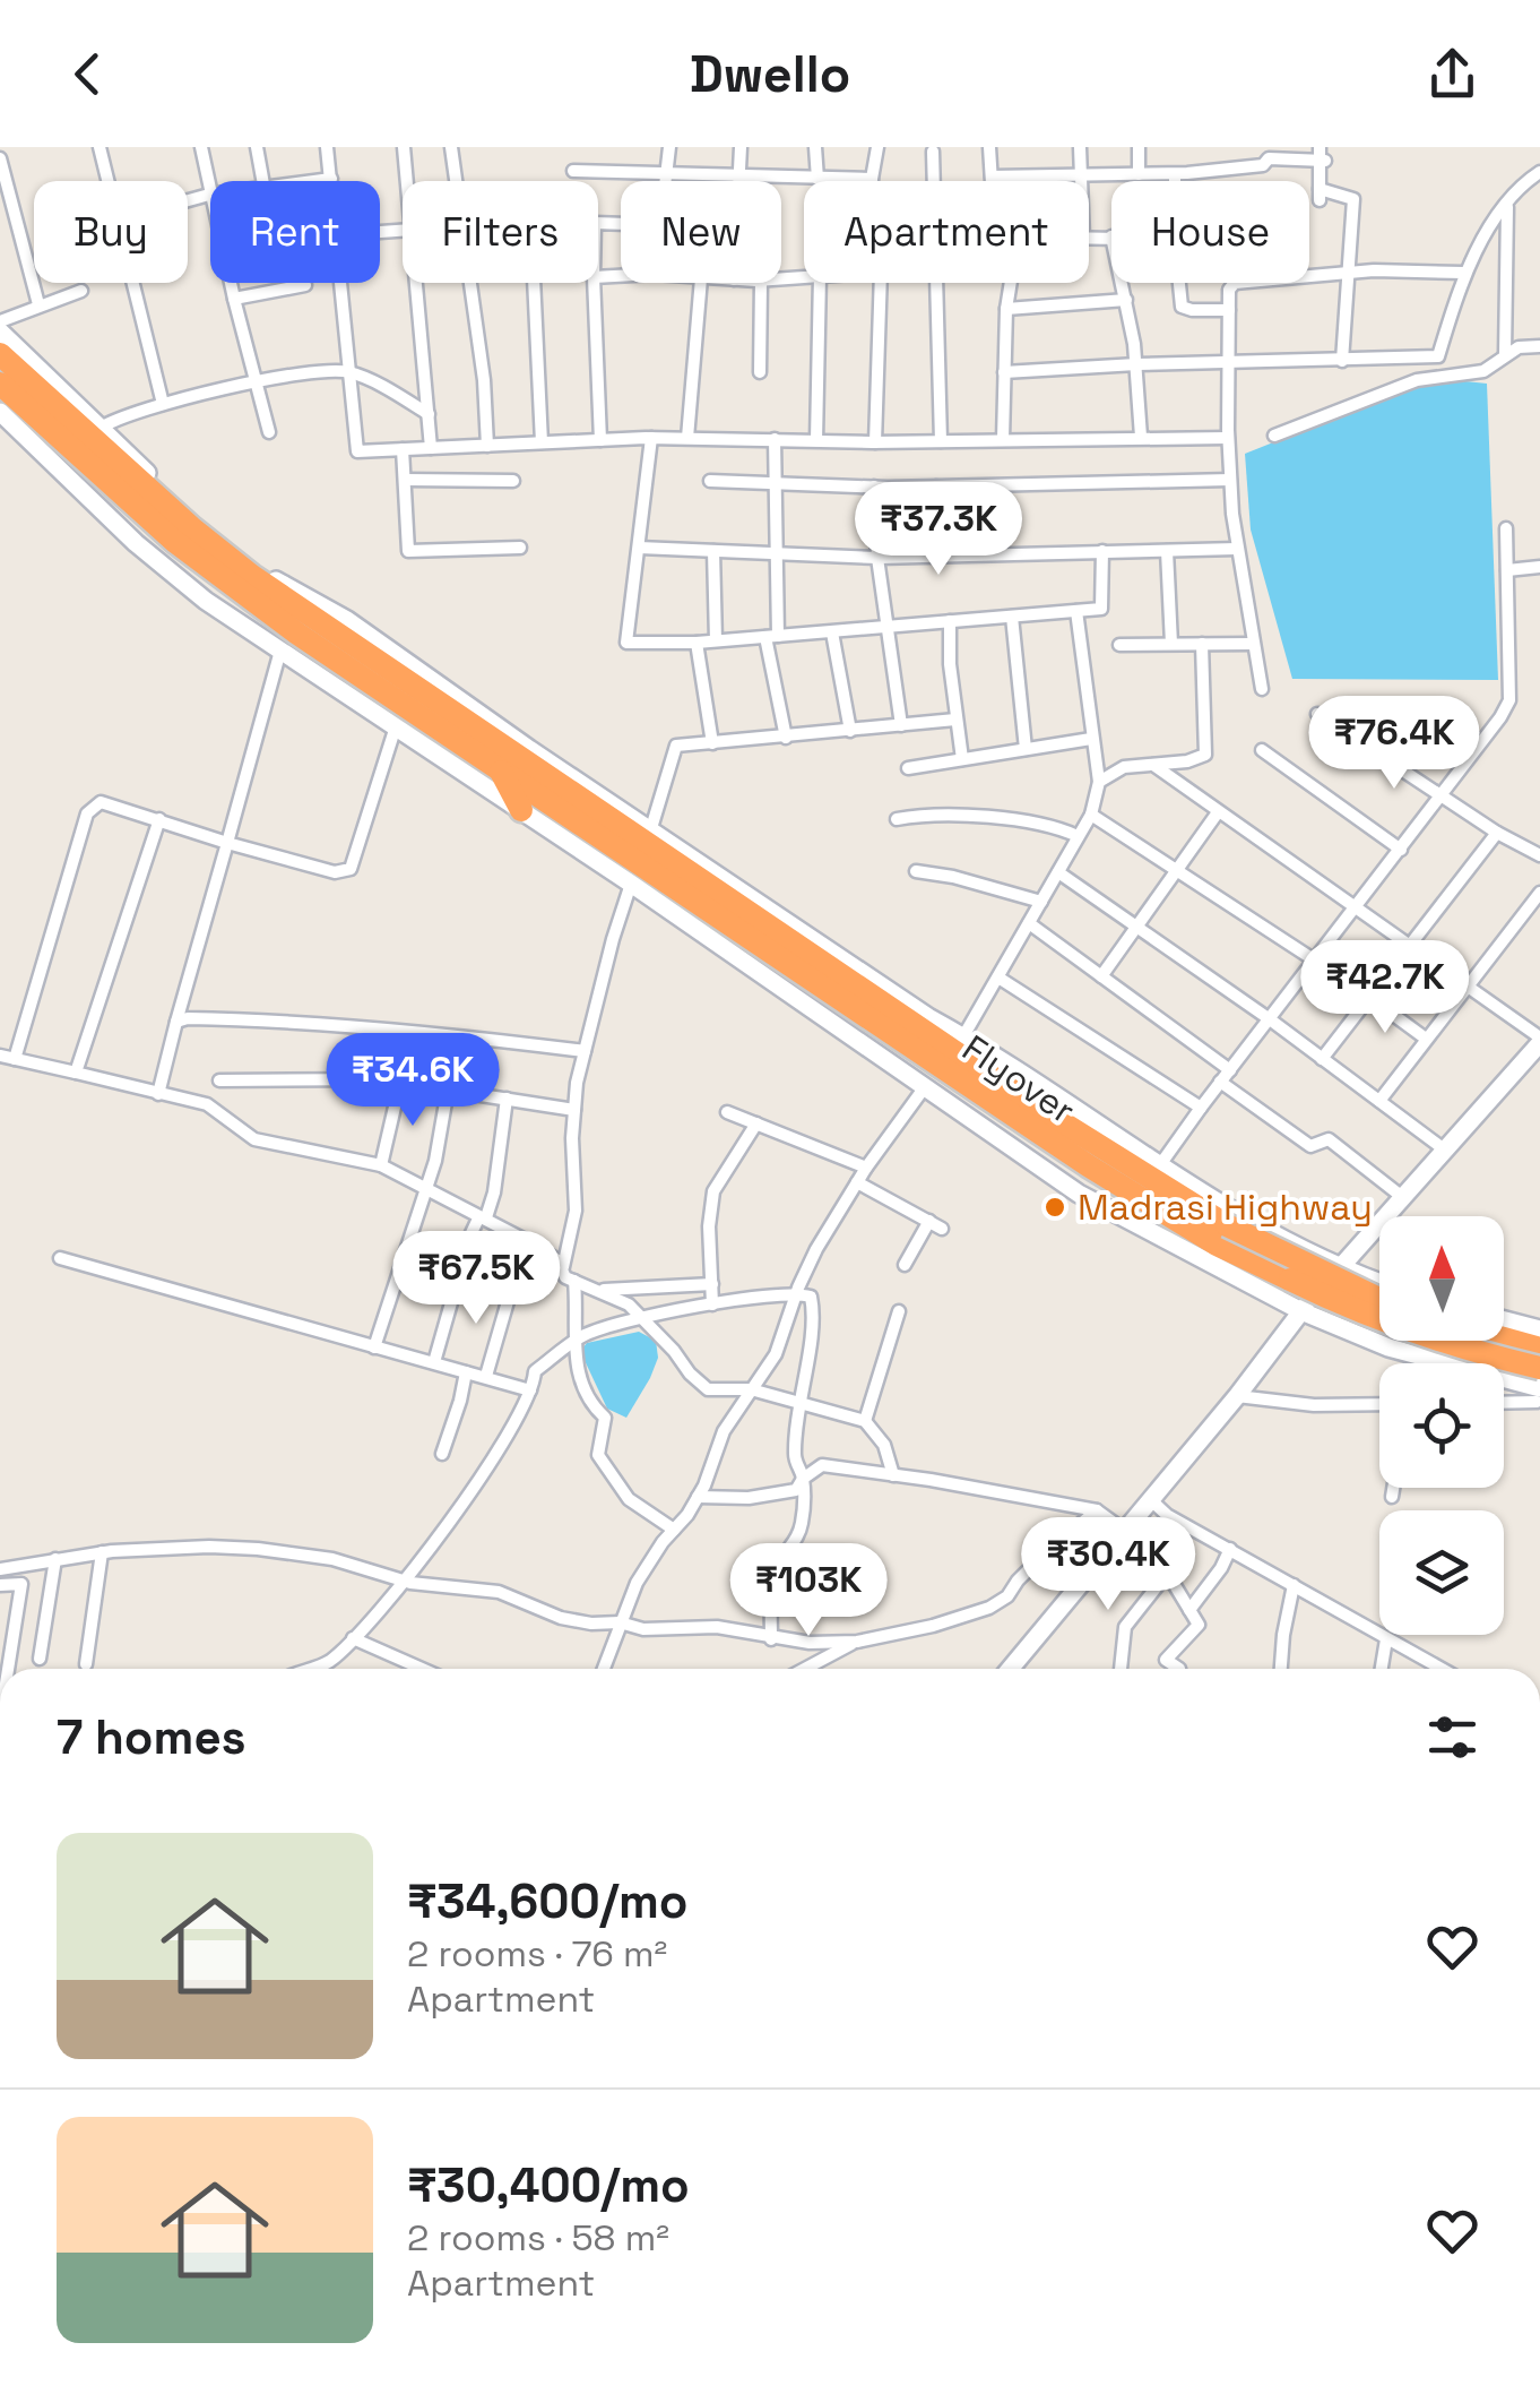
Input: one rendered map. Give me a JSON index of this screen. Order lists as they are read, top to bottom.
{
  "streets": {
    "highway": ["Flyover"]
  },
  "places": ["Madrasi Highway"],
  "north": "top",
  "page": {
    "header": "Dwello",
    "chip": [
      "Buy",
      "Rent",
      "Filters",
      "New",
      "Apartment",
      "House"
    ],
    "price": [
      "₹37.3K",
      "₹76.4K",
      "₹42.7K",
      "₹34.6K",
      "₹67.5K",
      "₹30.4K",
      "₹103K"
    ],
    "heading": "7 homes",
    "list": [
      {
        "name": "₹34,600/mo",
        "note": "2 rooms · 76 m² · Apartment"
      },
      {
        "name": "₹30,400/mo",
        "note": "2 rooms · 58 m² · Apartment"
      }
    ]
  }
}
